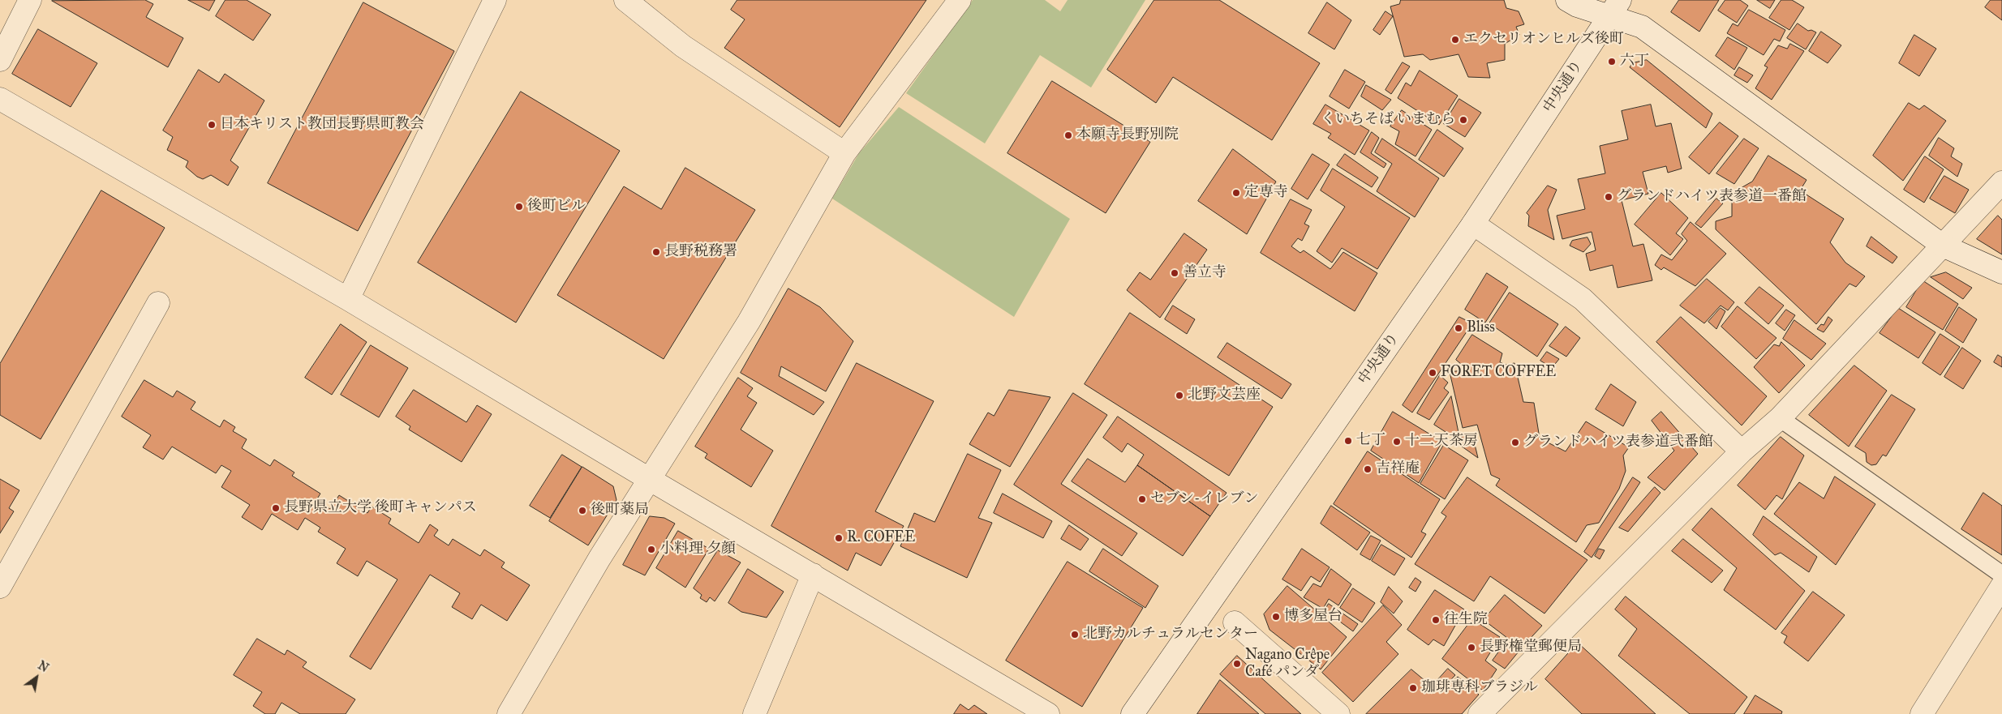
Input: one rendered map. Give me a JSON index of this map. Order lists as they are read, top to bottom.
{
  "streets": {
    "street": ["中央通り"]
  },
  "places": [
    "エクセリオンヒルズ後町",
    "六丁",
    "くいちそば いまむら",
    "日本キリスト教団長野県町教会",
    "本願寺長野別院",
    "定専寺",
    "グランドハイツ表参道一番館",
    "後町ビル",
    "長野税務署",
    "善立寺",
    "Bliss",
    "FORET COFFEE",
    "北野文芸座",
    "七丁",
    "十二天茶房",
    "グランドハイツ表参道弐番館",
    "吉祥庵",
    "セブン-イレブン",
    "長野県立大学 後町キャンパス",
    "後町薬局",
    "R. COFEE",
    "小料理 夕顔",
    "博多屋台",
    "往生院",
    "北野カルチュラルセンター",
    "長野権堂郵便局",
    "Nagano Crêpe Café パンダ",
    "珈琲専科ブラジル"
  ],
  "north": "top right"
}
